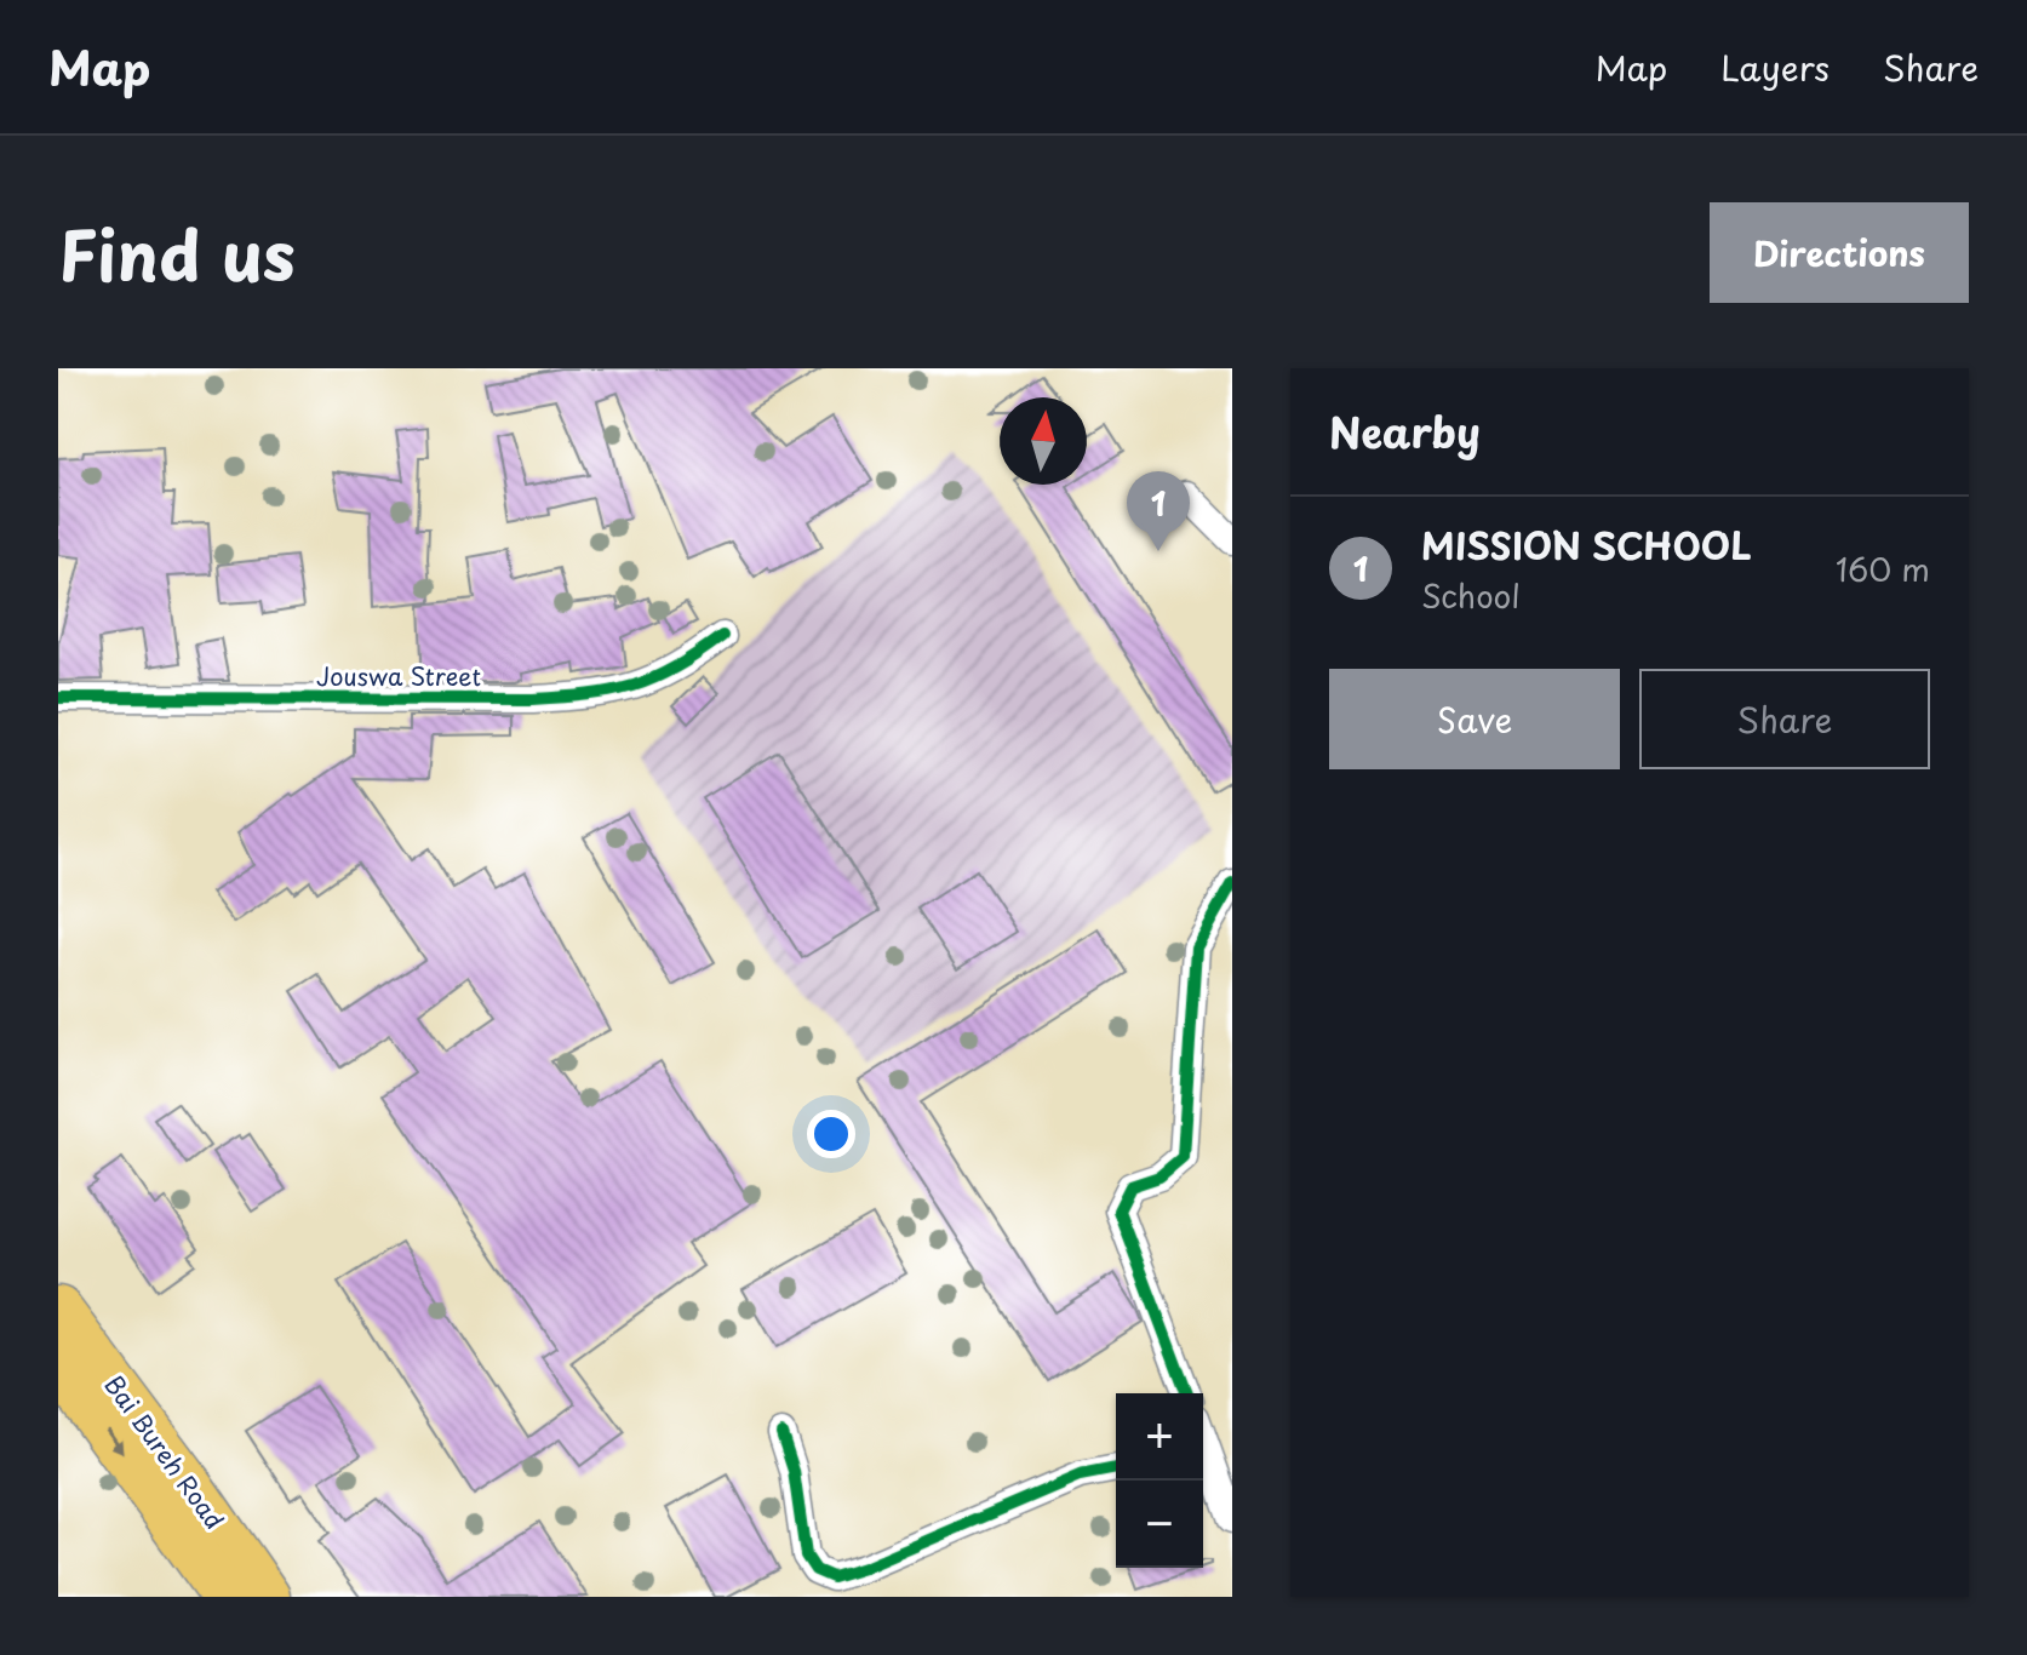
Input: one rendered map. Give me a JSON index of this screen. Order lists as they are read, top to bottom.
{
  "streets": {
    "highway": ["Bai Bureh Road"],
    "street": ["Jouswa Street"]
  },
  "north": "top",
  "page": {
    "header": "Map",
    "nav": ["Map", "Layers", "Share"],
    "title": "Find us",
    "buttons": [
      "Directions",
      ["Save", "Share"]
    ],
    "heading": "Nearby",
    "pins": "1",
    "list": [
      {
        "mark": "1",
        "name": "MISSION SCHOOL",
        "note": "School",
        "value": "160 m"
      }
    ],
    "map_buttons": ["+", "−"]
  }
}
